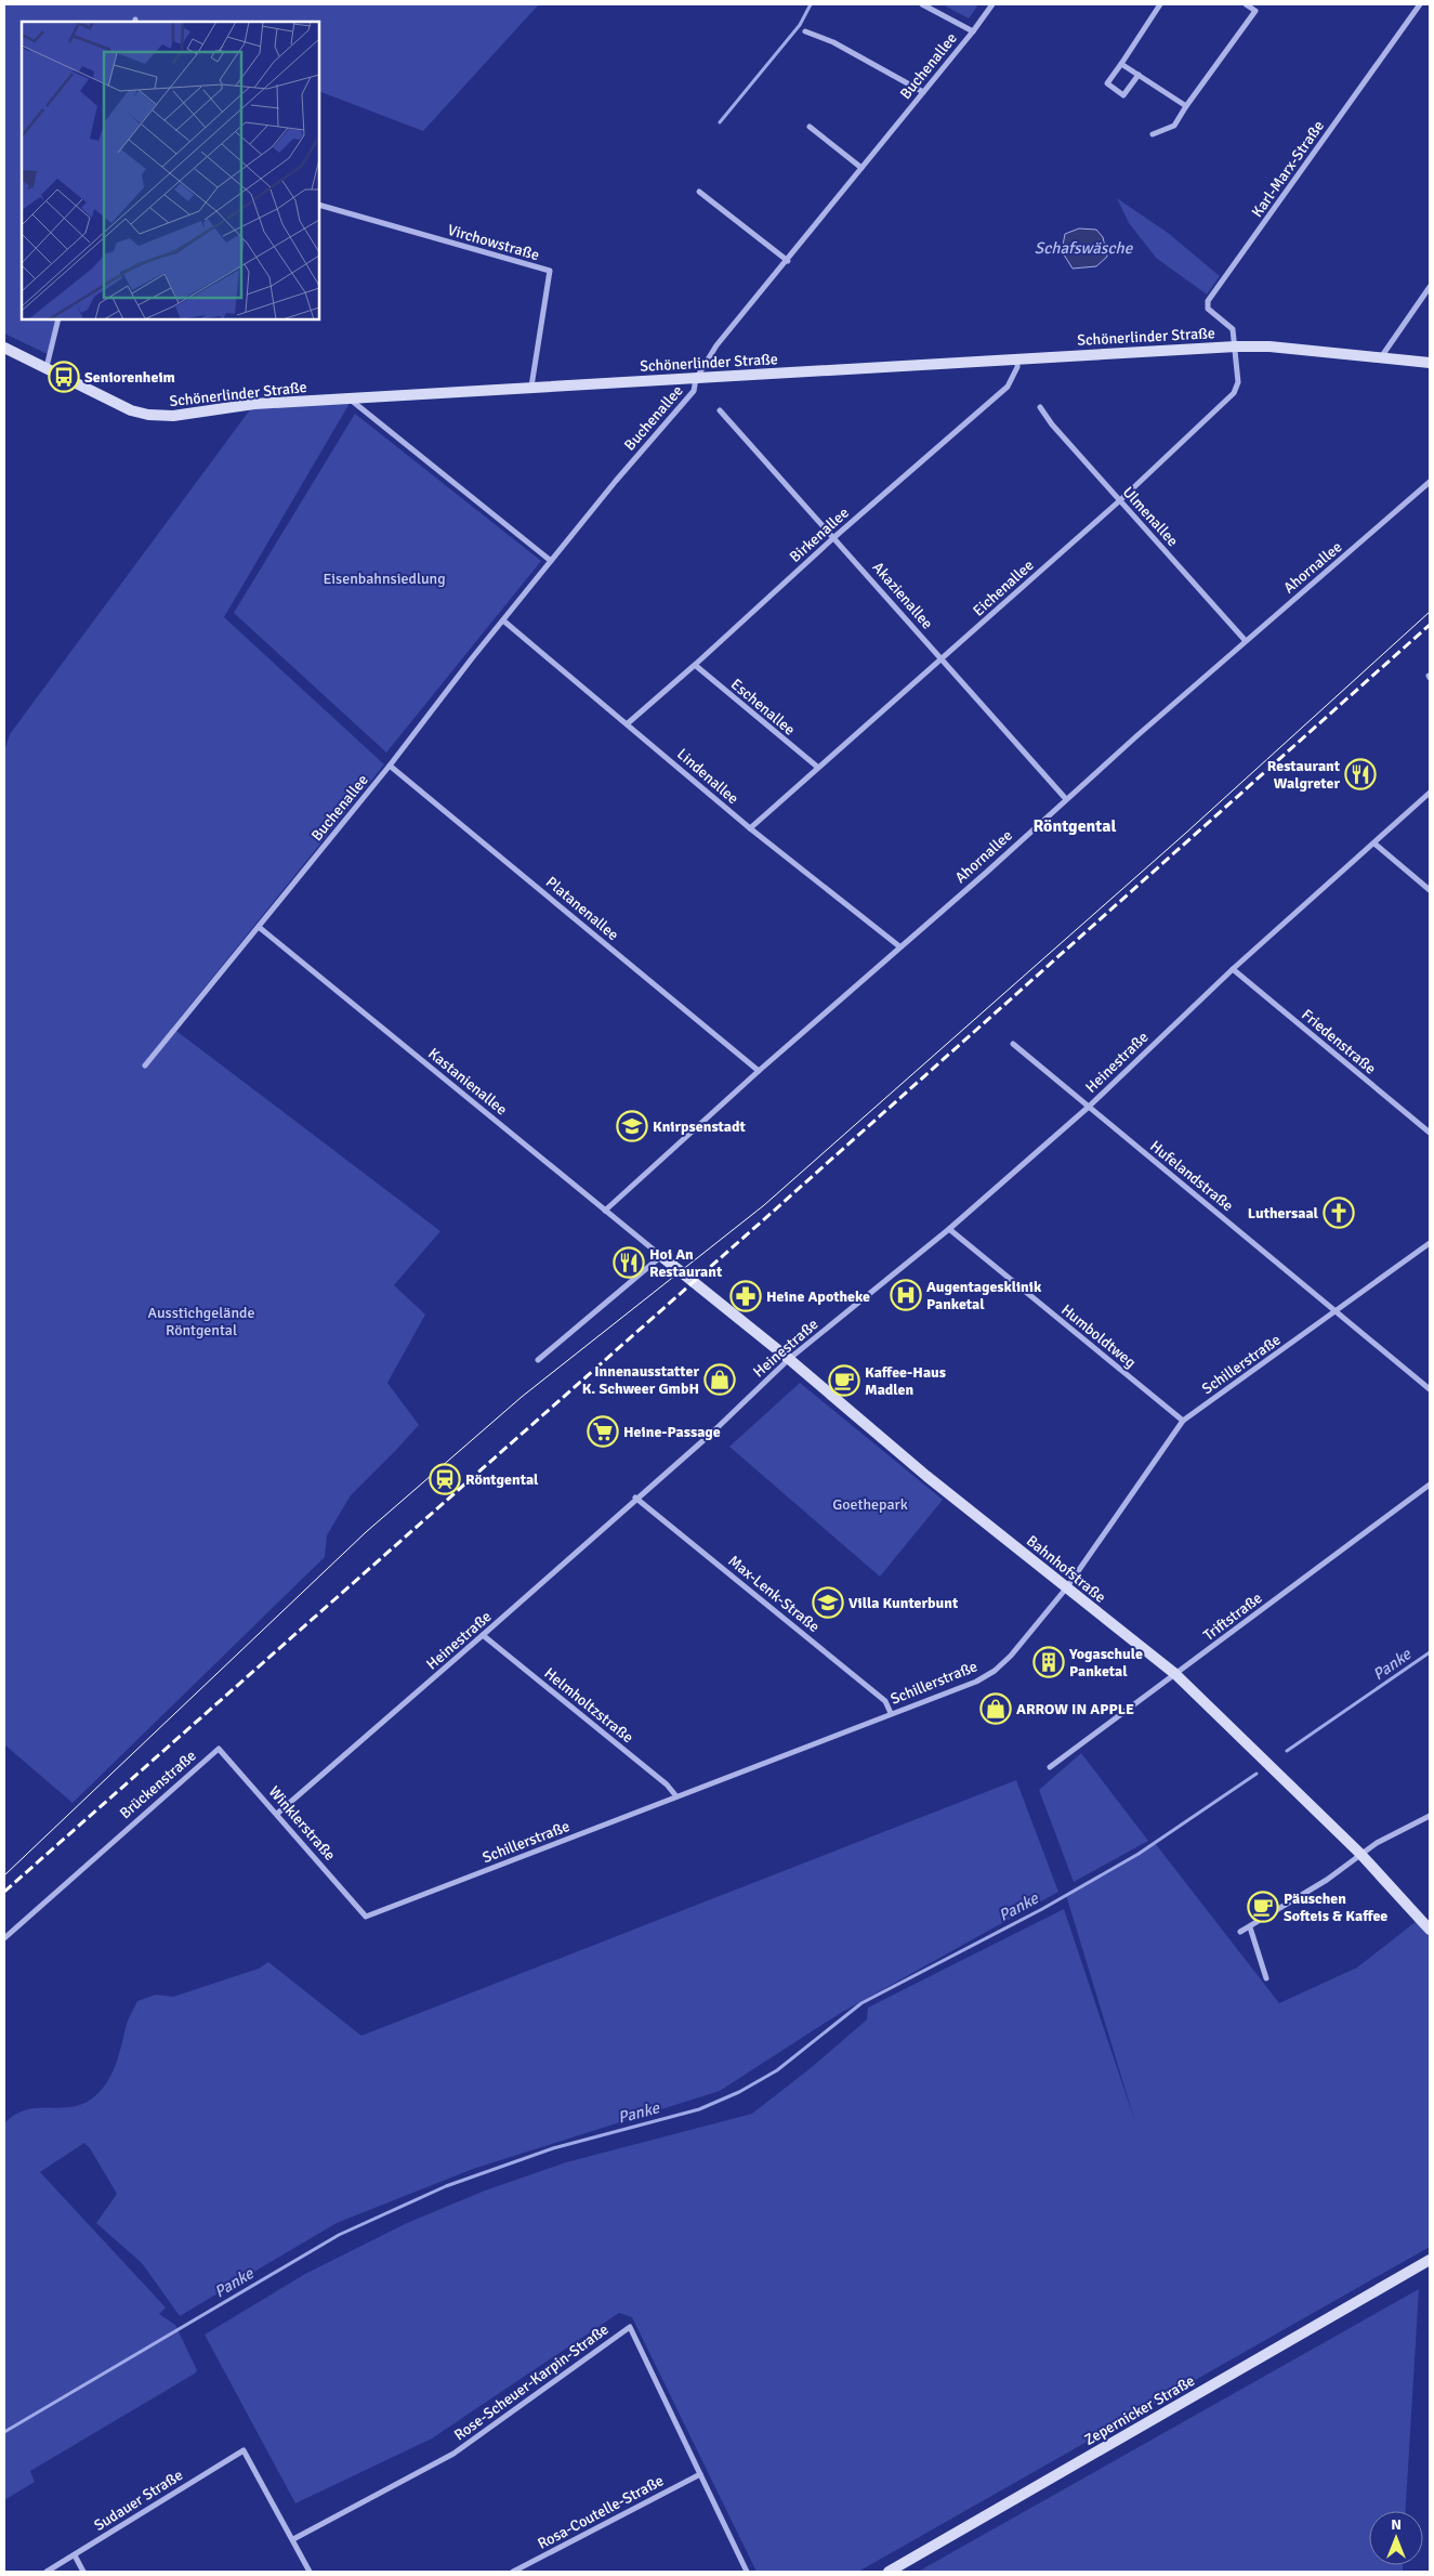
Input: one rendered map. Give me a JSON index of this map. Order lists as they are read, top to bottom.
{
  "streets": {
    "street": [
      "Buchenallee",
      "Karl-Marx-Straße",
      "Virchowstraße",
      "Schönerlinder Straße",
      "Ulmenallee",
      "Birkenallee",
      "Ahornallee",
      "Eichenallee",
      "Akazienallee",
      "Eschenallee",
      "Lindenallee",
      "Platanenallee",
      "Friedenstraße",
      "Heinestraße",
      "Kastanienallee",
      "Hufelandstraße",
      "Humboldtweg",
      "Schillerstraße",
      "Bahnhofstraße",
      "Max-Lenk-Straße",
      "Triftstraße",
      "Helmholtzstraße",
      "Brückenstraße",
      "Winklerstraße",
      "Rose-Scheuer-Karpin-Straße",
      "Zepernicker Straße",
      "Sudauer Straße",
      "Rosa-Coutelle-Straße"
    ]
  },
  "crossings": [
    ["Buchenallee", "Schönerlinder Straße"],
    ["Buchenallee", "Lindenallee"],
    ["Buchenallee", "Platanenallee"],
    ["Buchenallee", "Kastanienallee"],
    ["Karl-Marx-Straße", "Schönerlinder Straße"],
    ["Karl-Marx-Straße", "Eichenallee"],
    ["Virchowstraße", "Schönerlinder Straße"],
    ["Schönerlinder Straße", "Birkenallee"],
    ["Schönerlinder Straße", "Eichenallee"],
    ["Ulmenallee", "Ahornallee"],
    ["Ulmenallee", "Eichenallee"],
    ["Birkenallee", "Akazienallee"],
    ["Birkenallee", "Eschenallee"],
    ["Birkenallee", "Lindenallee"],
    ["Ahornallee", "Akazienallee"],
    ["Ahornallee", "Lindenallee"],
    ["Ahornallee", "Platanenallee"],
    ["Ahornallee", "Kastanienallee"],
    ["Eichenallee", "Akazienallee"],
    ["Eichenallee", "Eschenallee"],
    ["Eichenallee", "Lindenallee"],
    ["Friedenstraße", "Heinestraße"],
    ["Heinestraße", "Hufelandstraße"],
    ["Heinestraße", "Humboldtweg"],
    ["Heinestraße", "Bahnhofstraße"],
    ["Heinestraße", "Max-Lenk-Straße"],
    ["Heinestraße", "Helmholtzstraße"],
    ["Heinestraße", "Winklerstraße"],
    ["Kastanienallee", "Bahnhofstraße"],
    ["Hufelandstraße", "Schillerstraße"],
    ["Humboldtweg", "Schillerstraße"],
    ["Schillerstraße", "Bahnhofstraße"],
    ["Schillerstraße", "Max-Lenk-Straße"],
    ["Schillerstraße", "Helmholtzstraße"],
    ["Schillerstraße", "Winklerstraße"],
    ["Bahnhofstraße", "Triftstraße"],
    ["Brückenstraße", "Winklerstraße"],
    ["Rose-Scheuer-Karpin-Straße", "Sudauer Straße"],
    ["Rose-Scheuer-Karpin-Straße", "Rosa-Coutelle-Straße"]
  ],
  "districts": ["Röntgental"],
  "water": ["Schafswäsche", "Panke"],
  "parks": ["Eisenbahnsiedlung", "Ausstichgelände Röntgental", "Goethepark"],
  "places": {
    "bus stop": ["Seniorenheim"],
    "restaurant": ["Restaurant Walgreter", "Hoi An Restaurant"],
    "school or university": ["Knirpsenstadt", "Villa Kunterbunt"],
    "church": ["Luthersaal"],
    "hospital": ["Augentagesklinik Panketal"],
    "pharmacy": ["Heine Apotheke"],
    "shop": ["Innenausstatter K. Schweer GmbH", "ARROW IN APPLE"],
    "cafe": ["Kaffee-Haus Madlen", "Päuschen Softeis & Kaffee"],
    "supermarket": ["Heine-Passage"],
    "station": ["Röntgental"],
    "building": ["Yogaschule Panketal"]
  },
  "north": "top"
}
